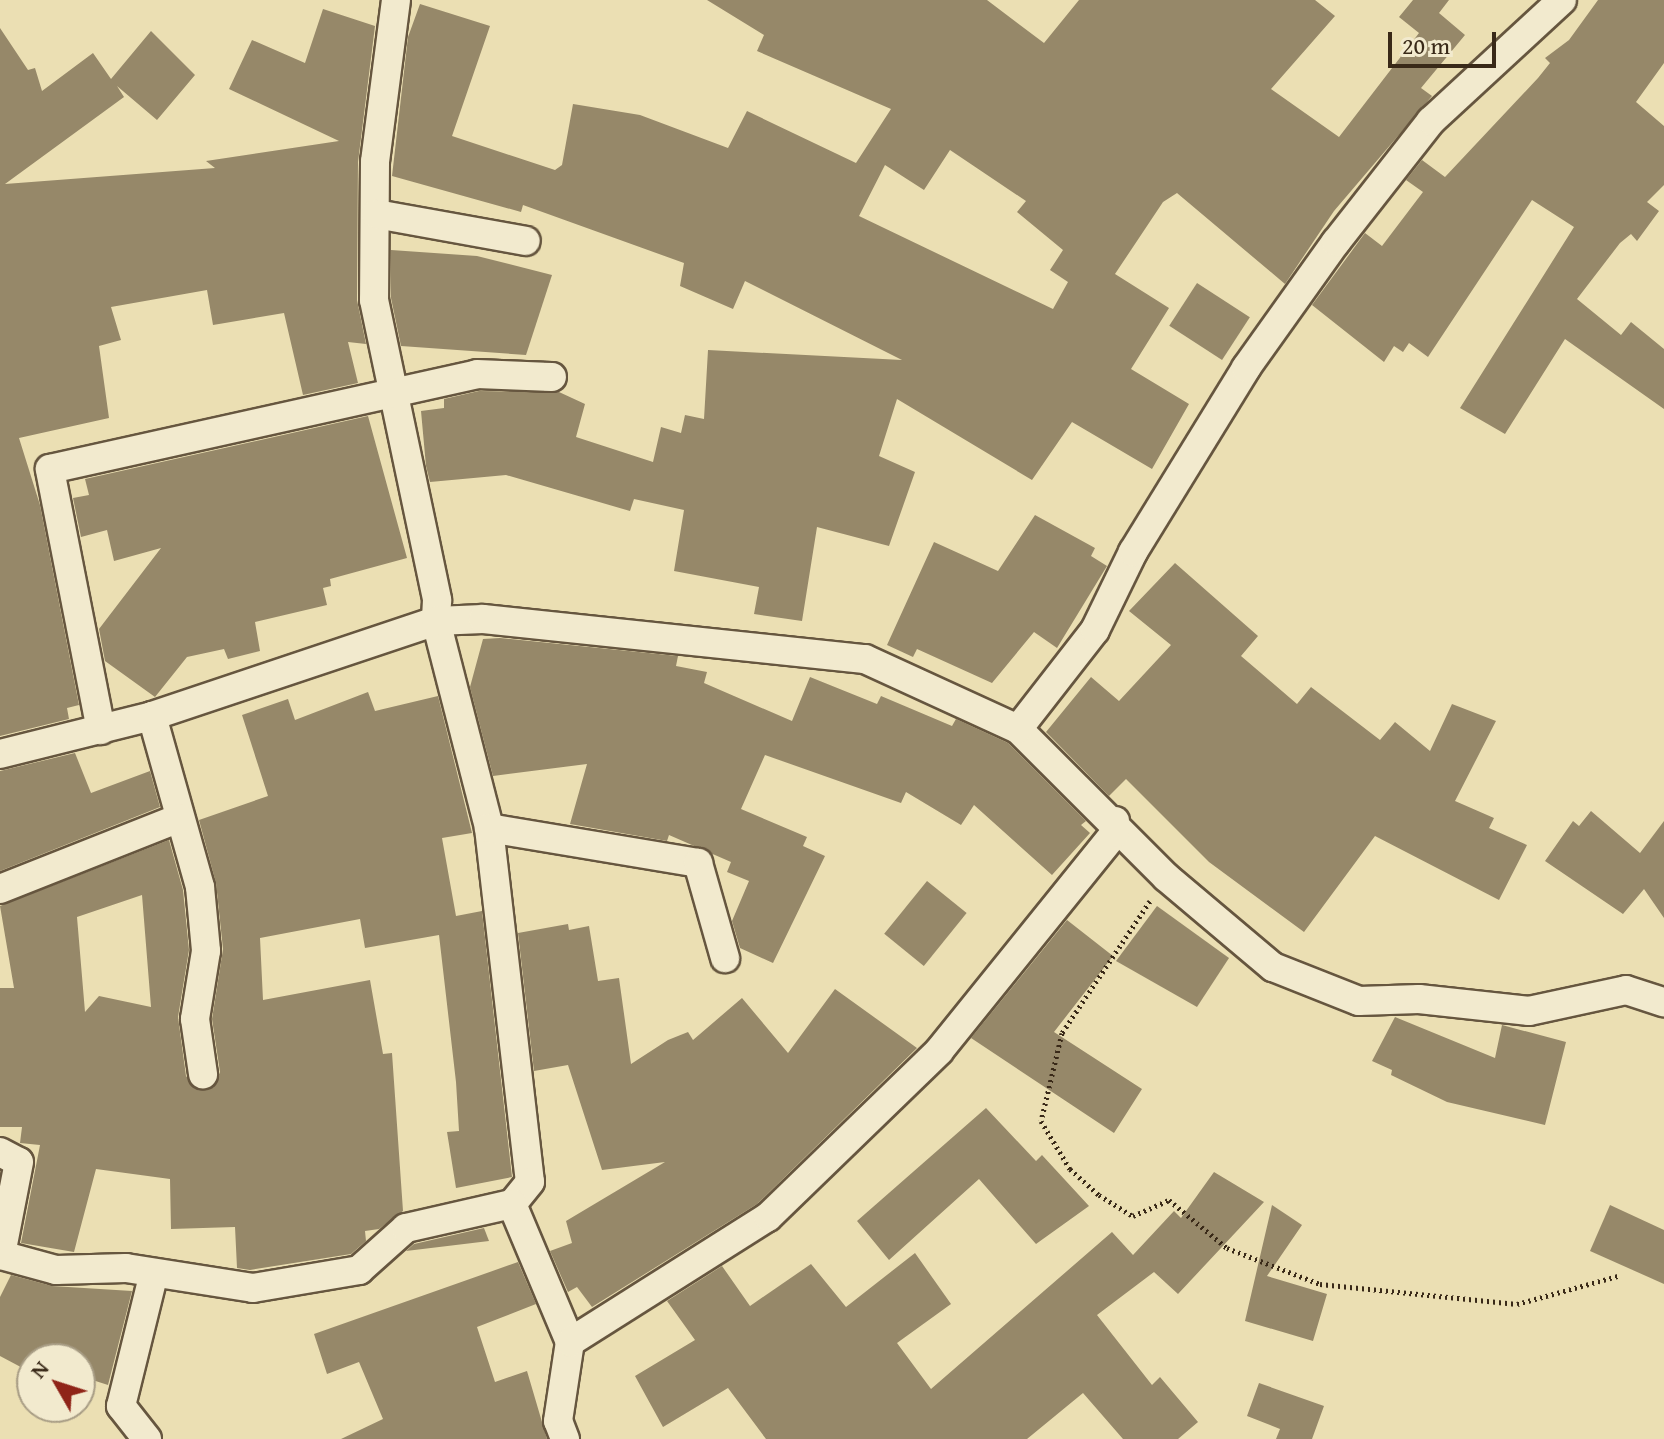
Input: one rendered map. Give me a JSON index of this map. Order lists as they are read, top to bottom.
{
  "scale_bar": "20 m",
  "north": "top left"
}
